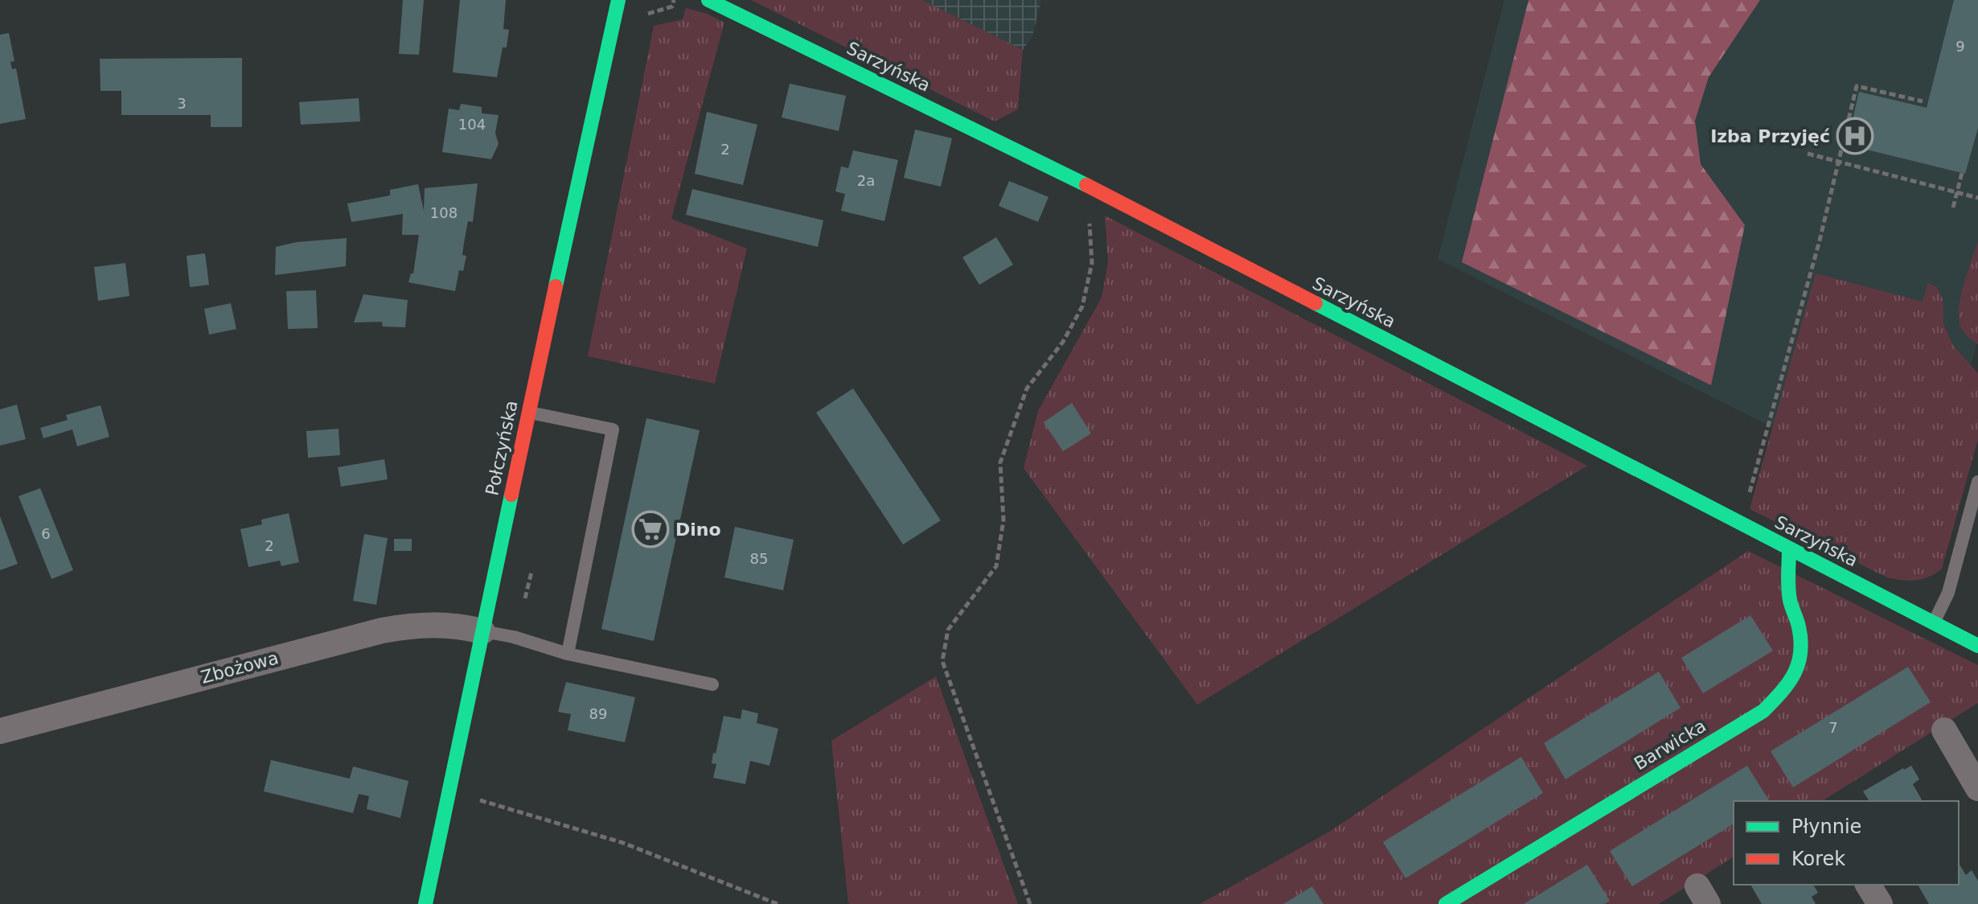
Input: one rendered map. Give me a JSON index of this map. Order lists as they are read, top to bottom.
{
  "streets": {
    "street": [
      "Sarzyńska",
      "Połczyńska",
      "Zbożowa",
      "Barwicka"
    ]
  },
  "crossings": [
    ["Sarzyńska", "Barwicka"],
    ["Połczyńska", "Zbożowa"]
  ],
  "places": {
    "hospital": ["Izba Przyjęć"],
    "supermarket": ["Dino"]
  },
  "house_numbers": [
    "9",
    "3",
    "104",
    "2",
    "2a",
    "108",
    "6",
    "2",
    "85",
    "89",
    "7"
  ],
  "legend": ["Płynnie", "Korek"]
}
